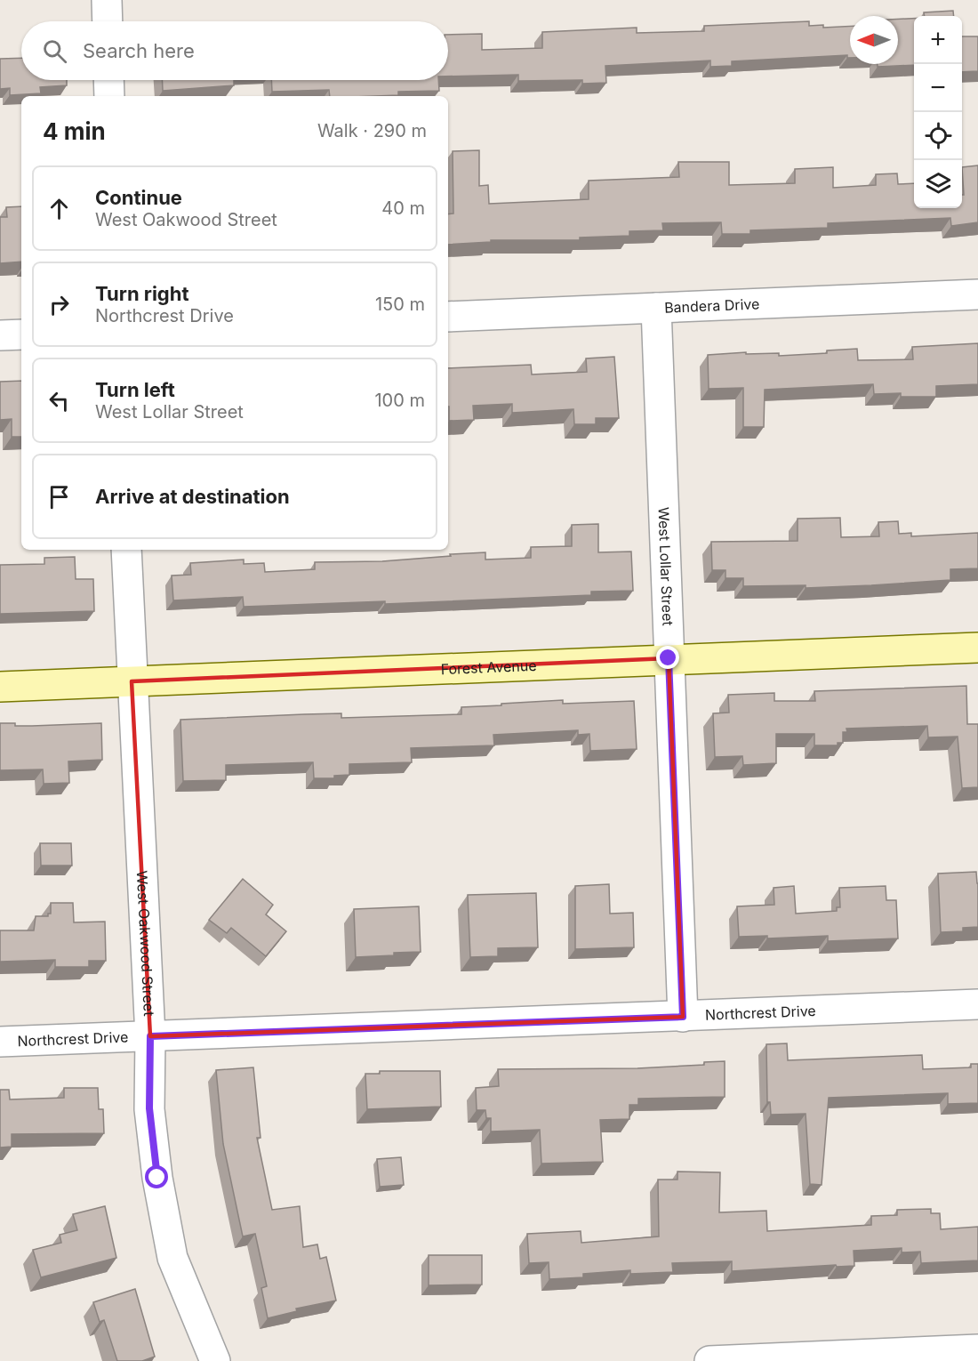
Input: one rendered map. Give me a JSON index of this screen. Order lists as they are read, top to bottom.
{
  "streets": {
    "street": [
      "Bandera Drive",
      "West Lollar Street",
      "Forest Avenue",
      "West Oakwood Street",
      "Northcrest Drive"
    ]
  },
  "crossings": [
    ["Bandera Drive", "West Lollar Street"],
    ["West Lollar Street", "Forest Avenue"],
    ["West Lollar Street", "Northcrest Drive"],
    ["Forest Avenue", "West Oakwood Street"],
    ["West Oakwood Street", "Northcrest Drive"]
  ],
  "north": "left",
  "page": {
    "map_buttons": ["+", "−"],
    "search": "Search here",
    "heading": ["4 min", "Walk · 290 m"],
    "list": [
      ["Continue", "West Oakwood Street", "40 m"],
      ["Turn right", "Northcrest Drive", "150 m"],
      ["Turn left", "West Lollar Street", "100 m"],
      "Arrive at destination"
    ]
  }
}
